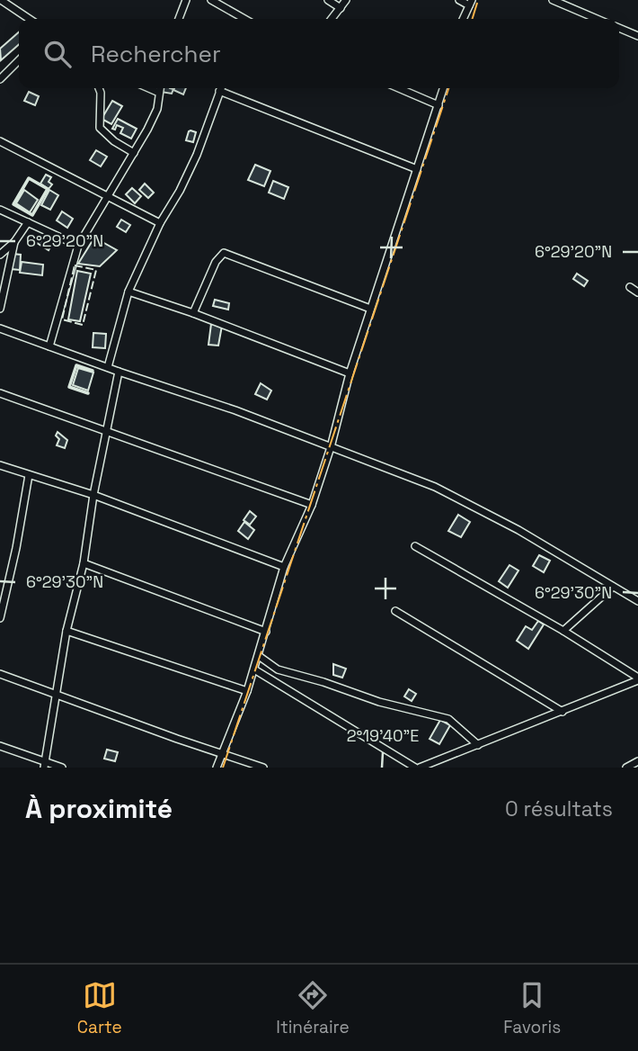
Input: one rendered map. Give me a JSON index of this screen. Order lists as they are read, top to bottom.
{
  "page": {
    "search": "Rechercher",
    "heading": ["À proximité", "0 résultats"],
    "nav": ["Carte", "Itinéraire", "Favoris"]
  },
  "coordinates": ["6°29'20\"N", "6°29'30\"N", "2°19'40\"E"]
}
